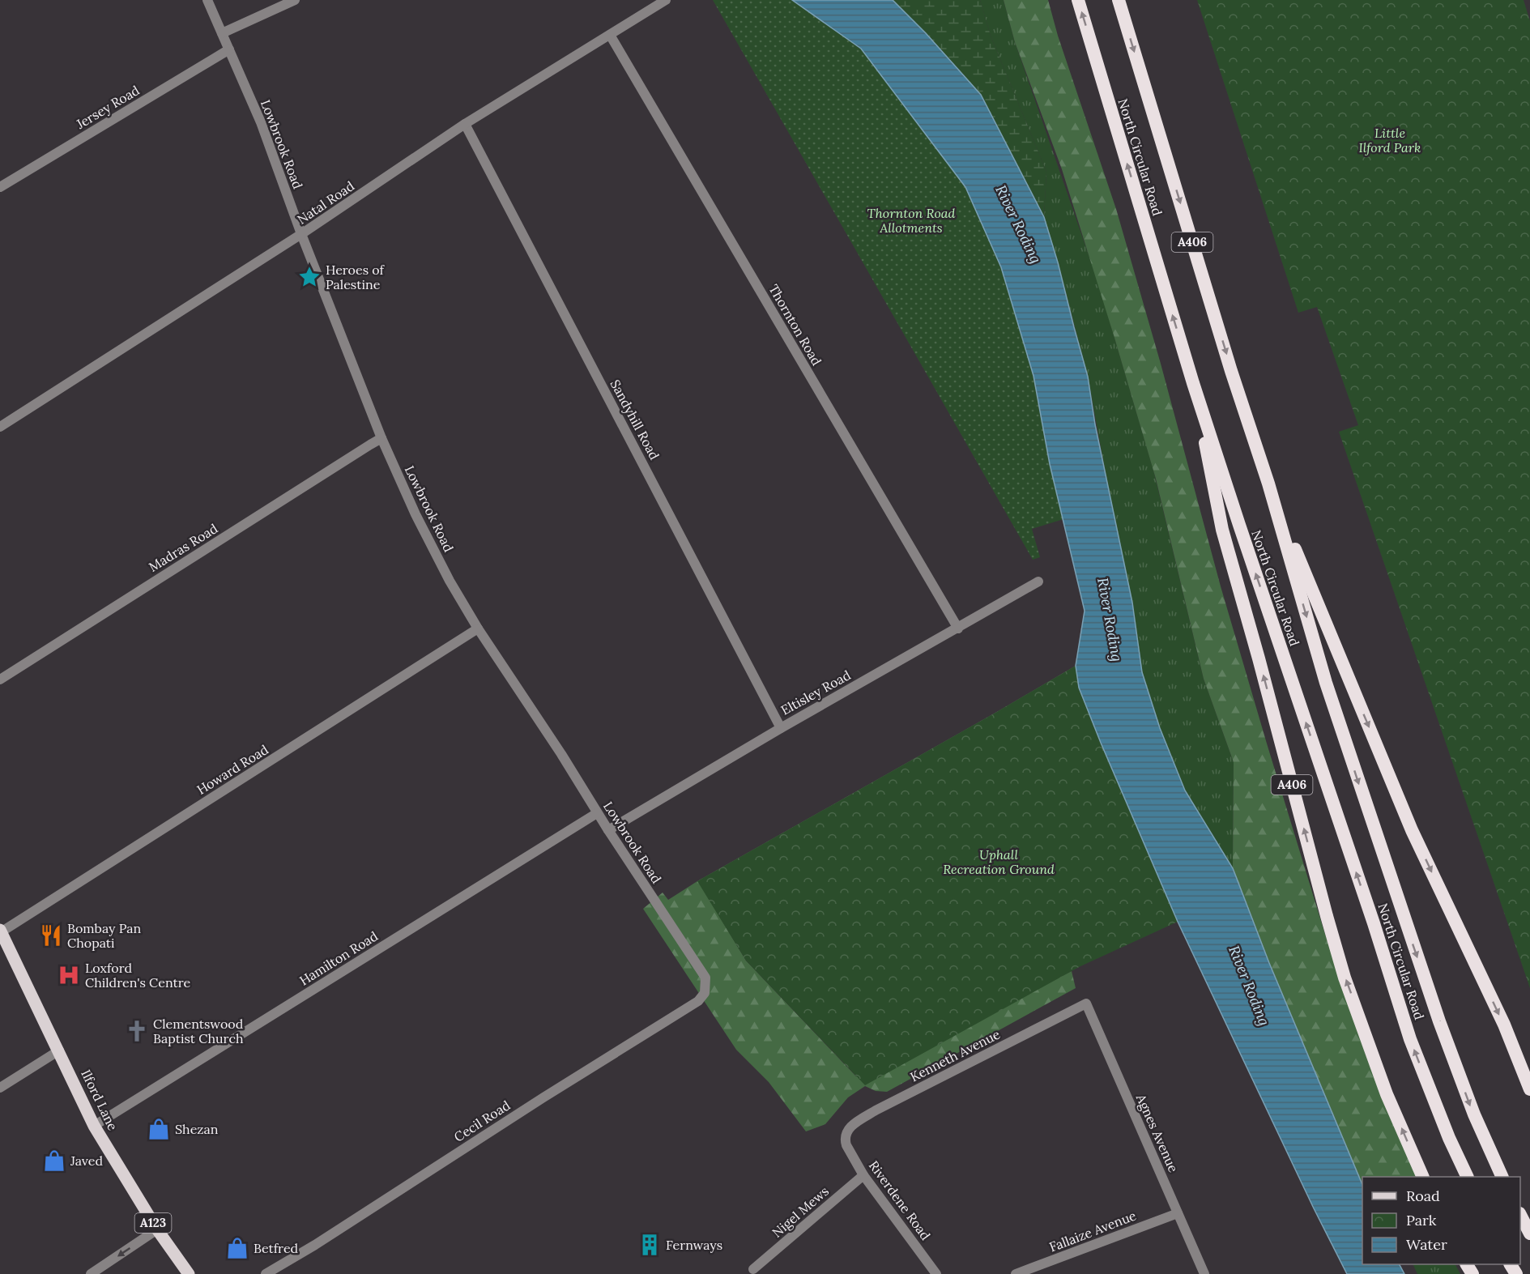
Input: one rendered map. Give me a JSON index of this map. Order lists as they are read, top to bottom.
{
  "streets": {
    "highway": ["North Circular Road", "A406"],
    "main road": ["Ilford Lane", "A123"],
    "street": [
      "Jersey Road",
      "Lowbrook Road",
      "Natal Road",
      "Thornton Road",
      "Sandyhill Road",
      "Madras Road",
      "Eltisley Road",
      "Howard Road",
      "Hamilton Road",
      "Kenneth Avenue",
      "Cecil Road",
      "Agnes Avenue",
      "Riverdene Road",
      "Nigel Mews",
      "Fallaize Avenue"
    ]
  },
  "crossings": [
    ["Jersey Road", "Lowbrook Road"],
    ["Lowbrook Road", "Natal Road"],
    ["Lowbrook Road", "Madras Road"],
    ["Lowbrook Road", "Eltisley Road"],
    ["Lowbrook Road", "Howard Road"],
    ["Lowbrook Road", "Hamilton Road"],
    ["Lowbrook Road", "Cecil Road"],
    ["North Circular Road", "A406"],
    ["Natal Road", "Thornton Road"],
    ["Natal Road", "Sandyhill Road"],
    ["Thornton Road", "Eltisley Road"],
    ["Sandyhill Road", "Eltisley Road"],
    ["Howard Road", "Ilford Lane"],
    ["Hamilton Road", "Ilford Lane"],
    ["Kenneth Avenue", "Agnes Avenue"],
    ["Kenneth Avenue", "Riverdene Road"],
    ["Agnes Avenue", "Fallaize Avenue"],
    ["Riverdene Road", "Nigel Mews"]
  ],
  "water": ["River Roding"],
  "parks": ["Little Ilford Park", "Thornton Road Allotments", "Uphall Recreation Ground"],
  "places": {
    "place": ["Heroes of Palestine"],
    "restaurant": ["Bombay Pan Chopati"],
    "hospital": ["Loxford Children's Centre"],
    "church": ["Clementswood Baptist Church"],
    "shop": ["Shezan", "Javed", "Betfred"],
    "building": ["Fernways"]
  },
  "legend": ["Road", "Park", "Water"]
}
